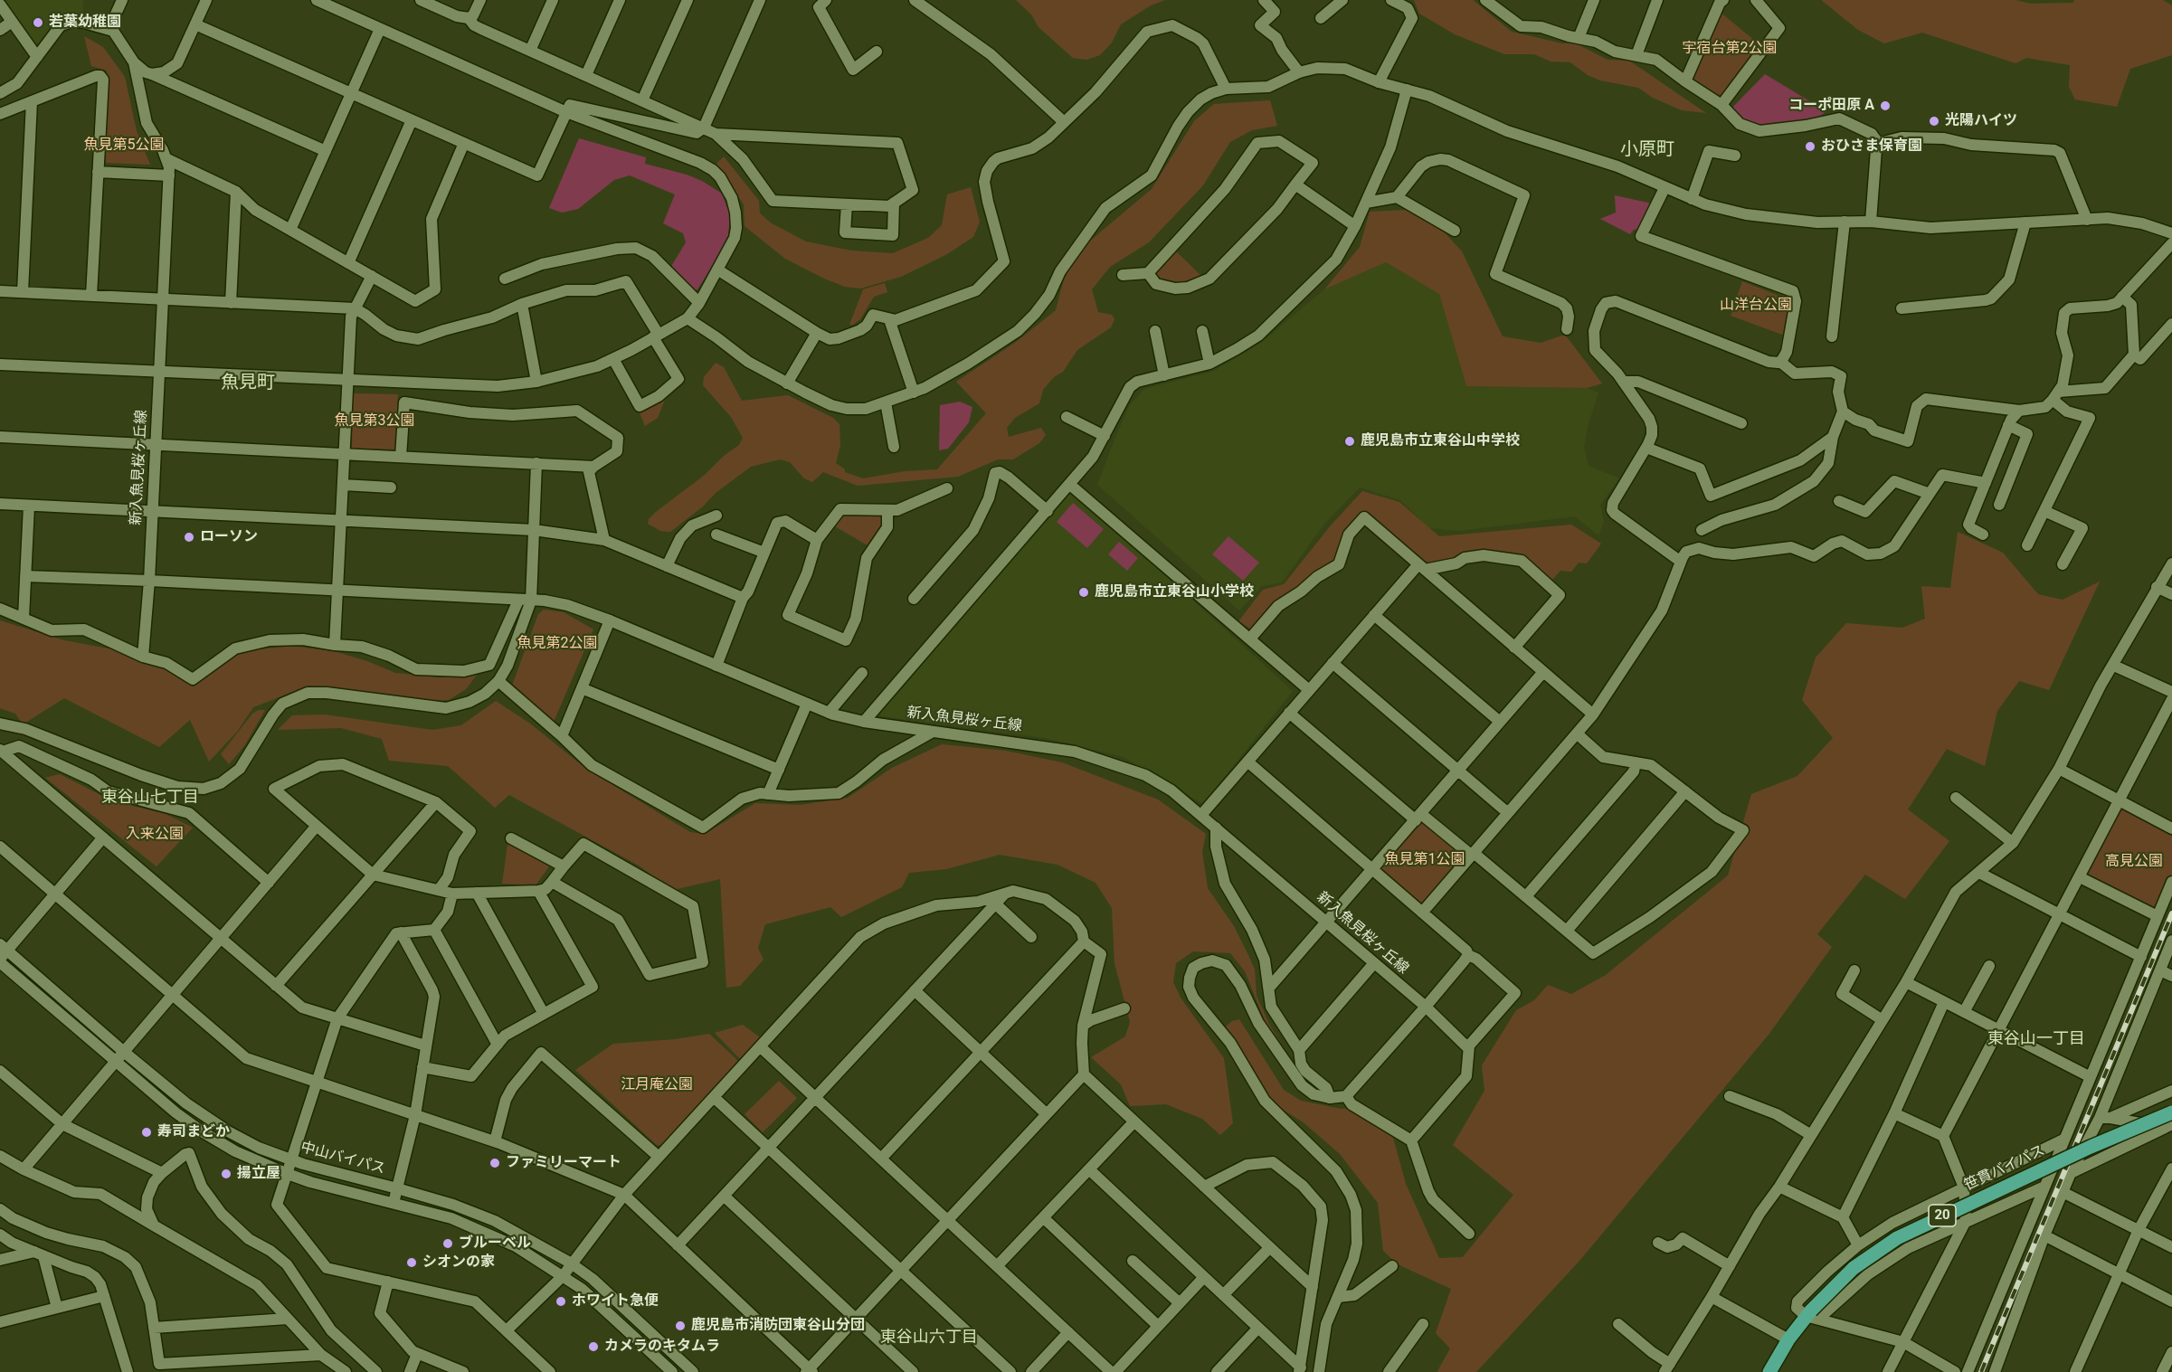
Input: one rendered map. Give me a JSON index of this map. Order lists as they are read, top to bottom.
{
  "streets": {
    "main road": ["笹貫バイパス", "20"],
    "street": ["新入魚見桜ヶ丘線", "中山バイパス"]
  },
  "districts": [
    "小原町",
    "魚見町",
    "東谷山七丁目",
    "東谷山一丁目",
    "東谷山六丁目"
  ],
  "parks": [
    "宇宿台第2公園",
    "魚見第5公園",
    "山洋台公園",
    "魚見第3公園",
    "魚見第2公園",
    "入来公園",
    "魚見第1公園",
    "高見公園",
    "江月庵公園"
  ],
  "places": [
    "若葉幼稚園",
    "コーポ田原 A",
    "光陽ハイツ",
    "おひさま保育園",
    "鹿児島市立東谷山中学校",
    "ローソン",
    "鹿児島市立東谷山小学校",
    "寿司まどか",
    "ファミリーマート",
    "揚立屋",
    "ブルーベル",
    "シオンの家",
    "ホワイト急便",
    "鹿児島市消防団東谷山分団",
    "カメラのキタムラ"
  ]
}
